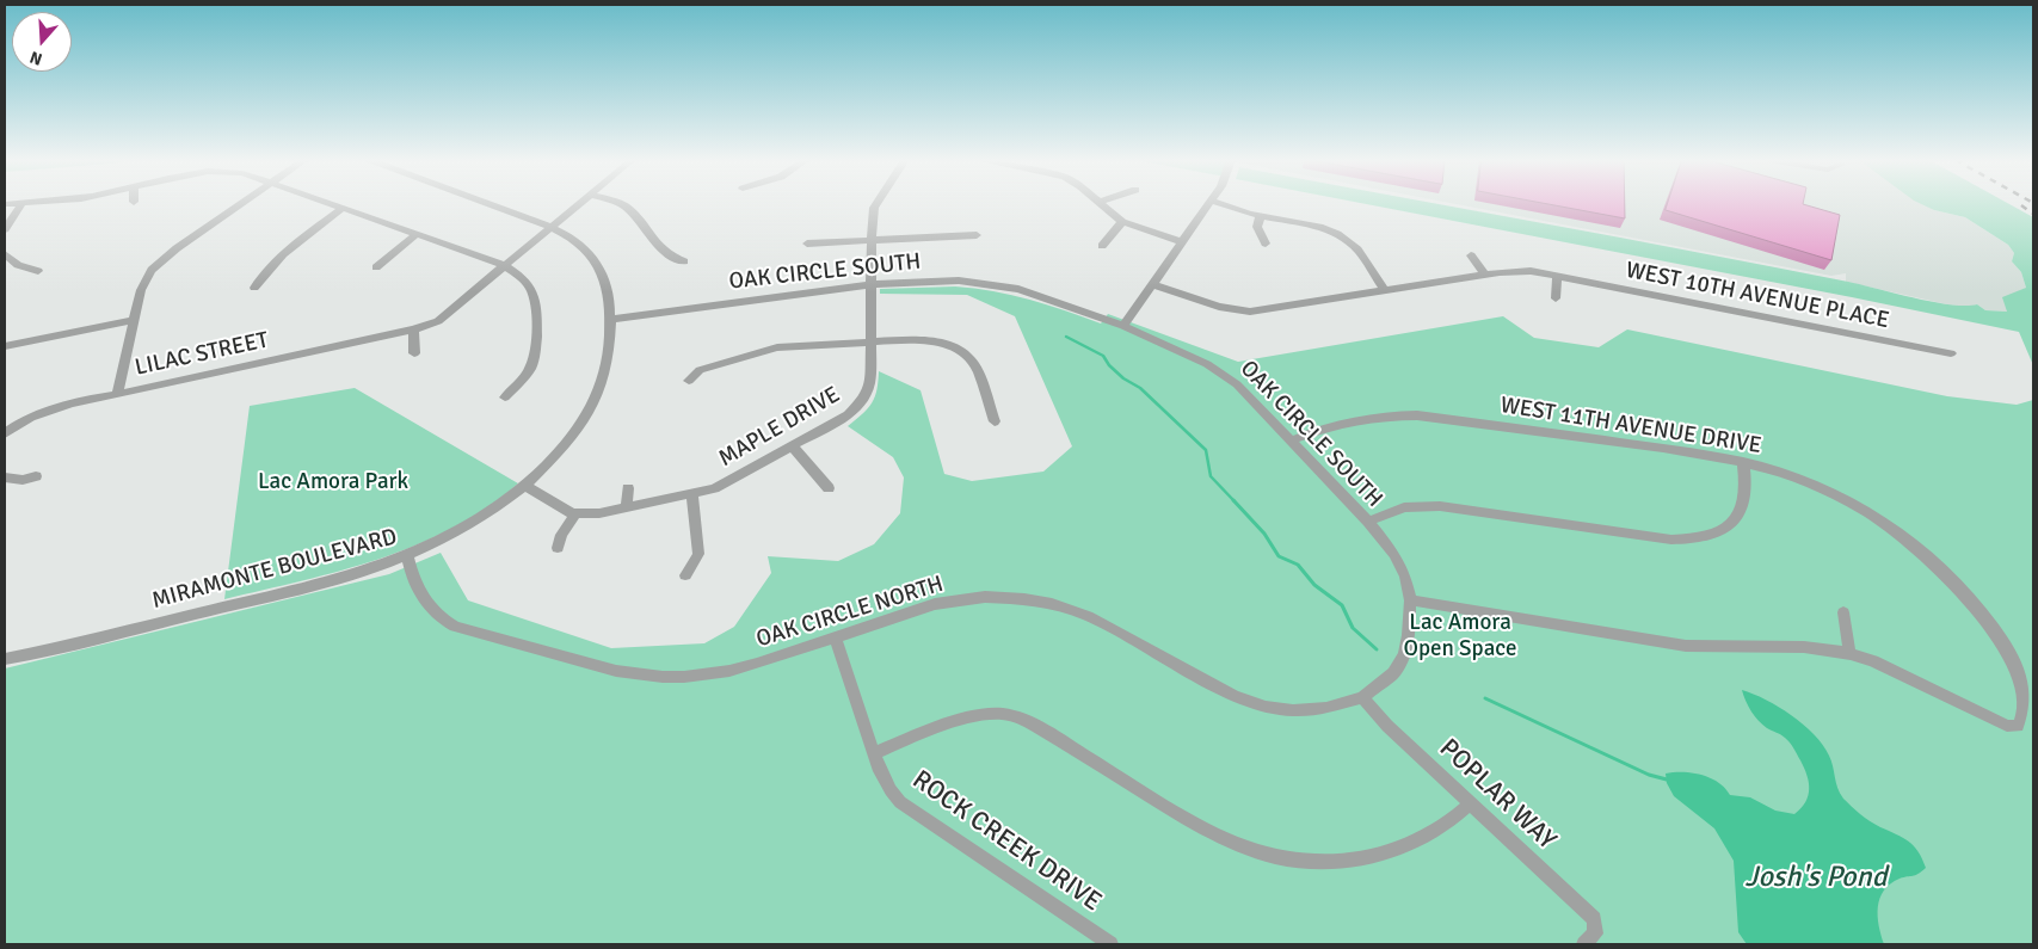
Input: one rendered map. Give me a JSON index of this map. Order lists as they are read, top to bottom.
{
  "streets": {
    "street": [
      "OAK CIRCLE SOUTH",
      "WEST 10TH AVENUE PLACE",
      "LILAC STREET",
      "WEST 11TH AVENUE DRIVE",
      "MAPLE DRIVE",
      "MIRAMONTE BOULEVARD",
      "OAK CIRCLE NORTH",
      "POPLAR WAY",
      "ROCK CREEK DRIVE"
    ]
  },
  "crossings": [
    ["OAK CIRCLE SOUTH", "WEST 11TH AVENUE DRIVE"],
    ["OAK CIRCLE SOUTH", "MAPLE DRIVE"],
    ["OAK CIRCLE SOUTH", "MIRAMONTE BOULEVARD"],
    ["OAK CIRCLE SOUTH", "OAK CIRCLE NORTH"],
    ["OAK CIRCLE SOUTH", "POPLAR WAY"],
    ["LILAC STREET", "MIRAMONTE BOULEVARD"],
    ["MAPLE DRIVE", "MIRAMONTE BOULEVARD"],
    ["MIRAMONTE BOULEVARD", "OAK CIRCLE NORTH"],
    ["OAK CIRCLE NORTH", "POPLAR WAY"],
    ["OAK CIRCLE NORTH", "ROCK CREEK DRIVE"]
  ],
  "water": ["Josh's Pond"],
  "parks": ["Lac Amora Park", "Lac Amora Open Space"],
  "north": "bottom"
}
